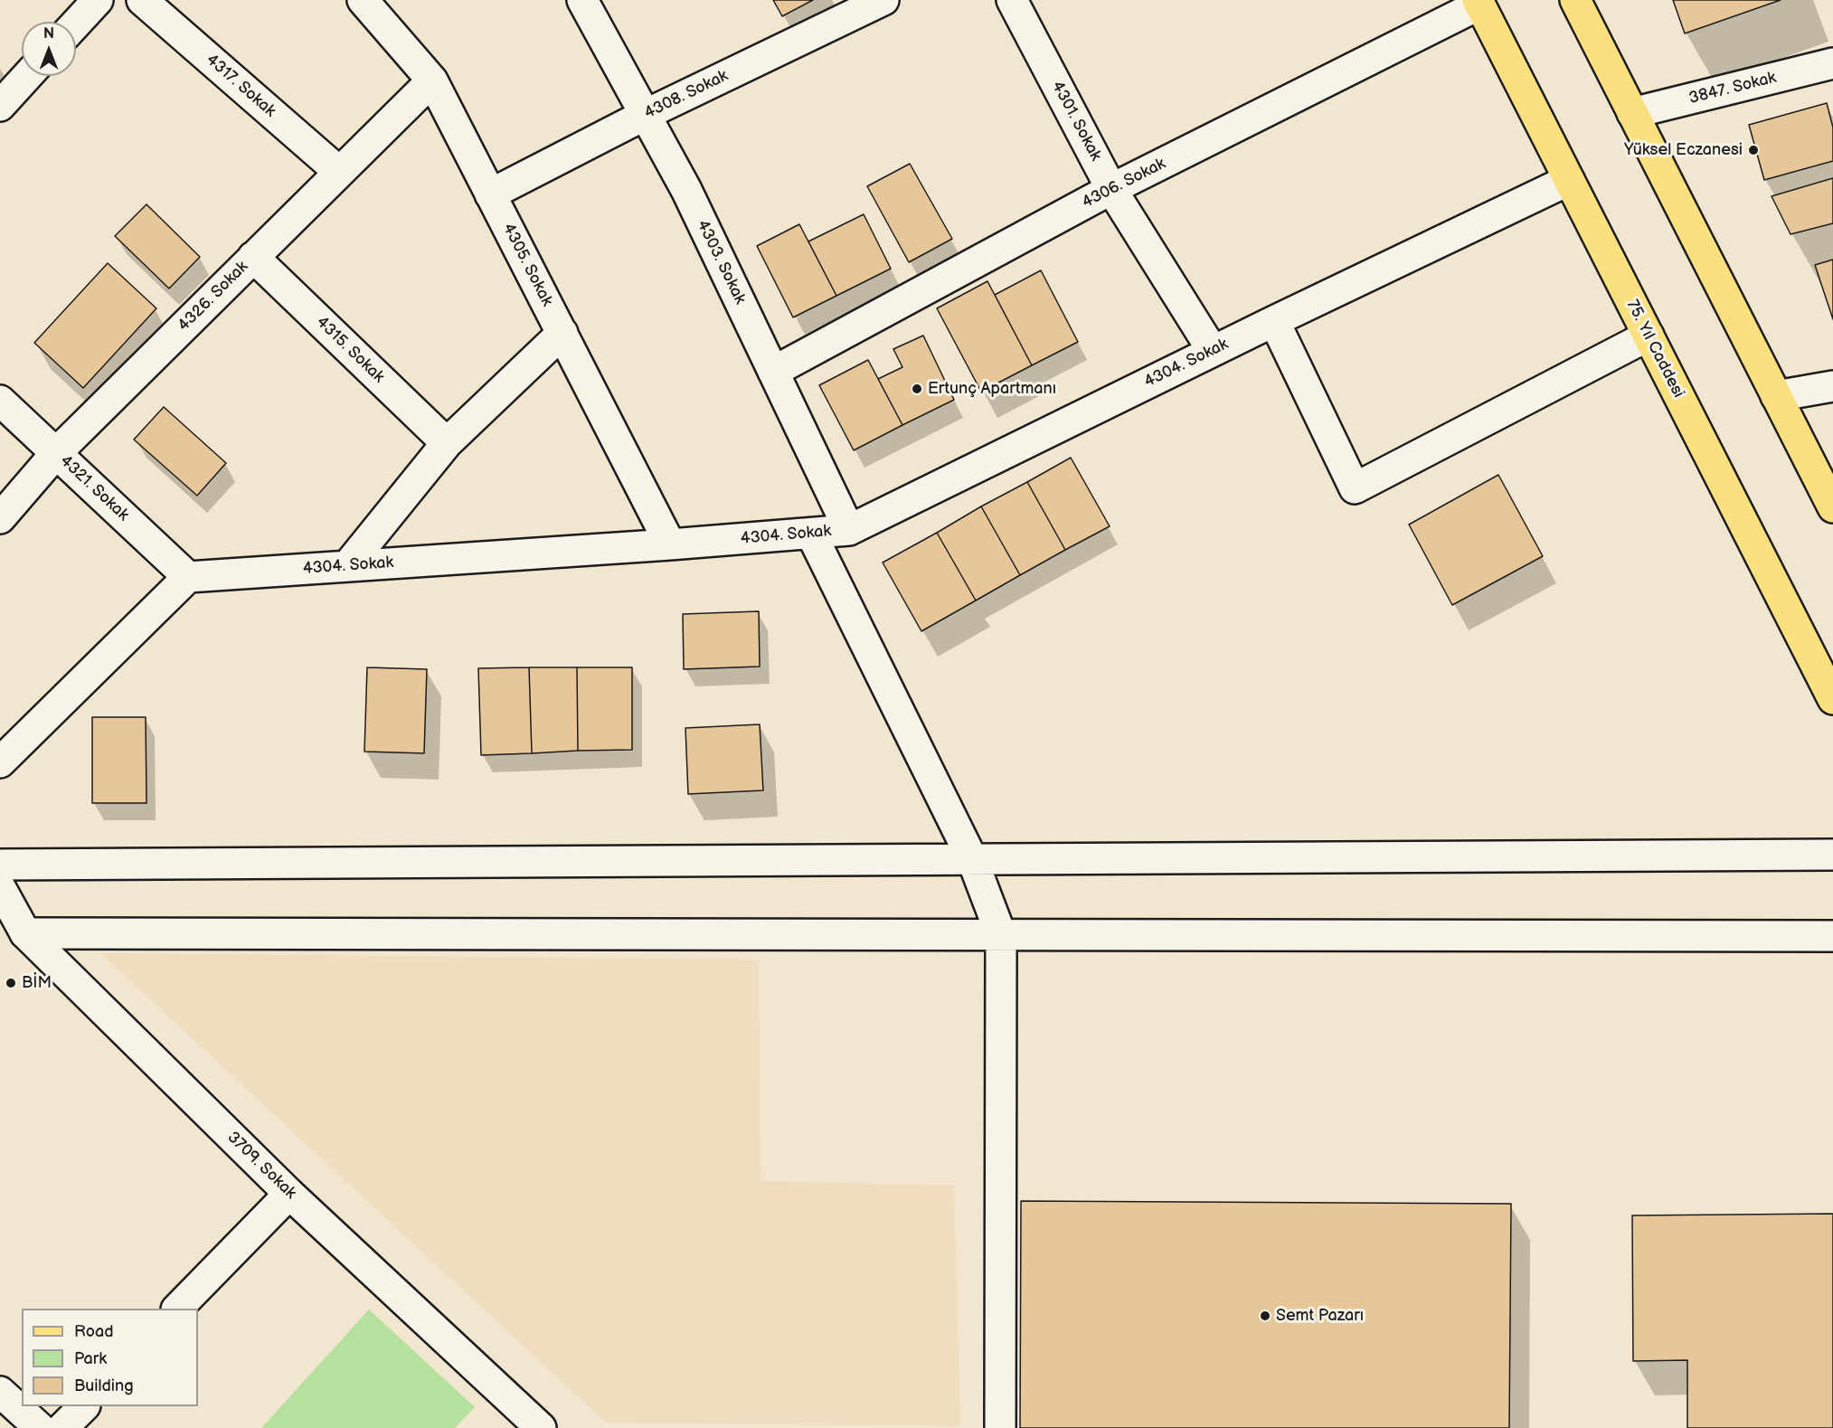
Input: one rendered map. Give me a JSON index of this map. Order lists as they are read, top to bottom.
{
  "streets": {
    "main road": ["75. Yıl Caddesi"],
    "street": [
      "4317. Sokak",
      "3847. Sokak",
      "4308. Sokak",
      "4301. Sokak",
      "4306. Sokak",
      "4303. Sokak",
      "4305. Sokak",
      "4326. Sokak",
      "4315. Sokak",
      "4304. Sokak",
      "4321. Sokak",
      "3709. Sokak"
    ]
  },
  "crossings": [
    ["4317. Sokak", "4326. Sokak"],
    ["4308. Sokak", "4303. Sokak"],
    ["4308. Sokak", "4305. Sokak"],
    ["4301. Sokak", "4306. Sokak"],
    ["4301. Sokak", "4304. Sokak"],
    ["4306. Sokak", "4303. Sokak"],
    ["4306. Sokak", "75. Yıl Caddesi"],
    ["4303. Sokak", "4304. Sokak"],
    ["4305. Sokak", "4326. Sokak"],
    ["4305. Sokak", "4304. Sokak"],
    ["4326. Sokak", "4315. Sokak"],
    ["4326. Sokak", "4321. Sokak"],
    ["75. Yıl Caddesi", "4304. Sokak"],
    ["4304. Sokak", "4321. Sokak"]
  ],
  "places": [
    "Yüksel Eczanesi",
    "Ertunç Apartmanı",
    "BİM",
    "Semt Pazarı"
  ],
  "legend": ["Road", "Park", "Building"],
  "north": "top"
}
